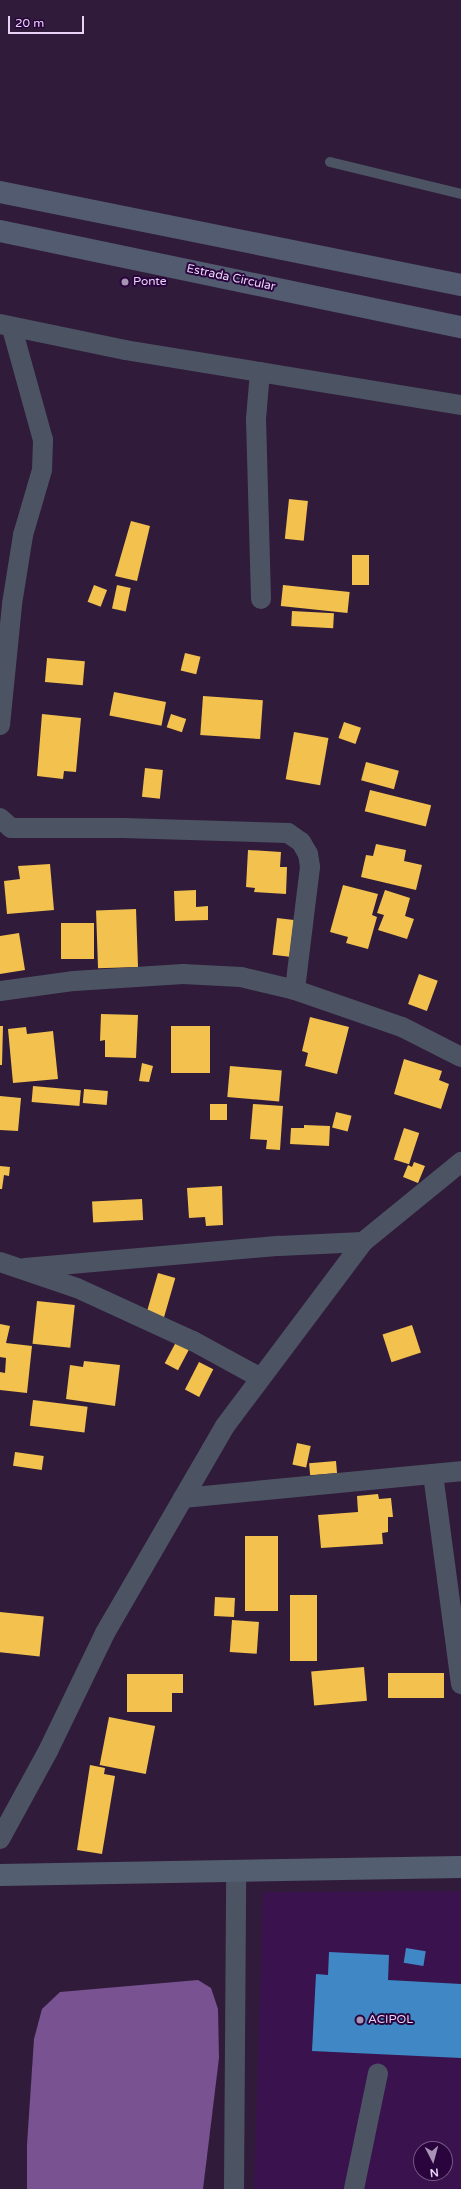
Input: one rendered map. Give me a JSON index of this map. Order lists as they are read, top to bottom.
{
  "streets": {
    "main road": ["Estrada Circular"]
  },
  "places": ["Ponte", "ACIPOL"],
  "scale_bar": "20 m",
  "north": "bottom"
}
